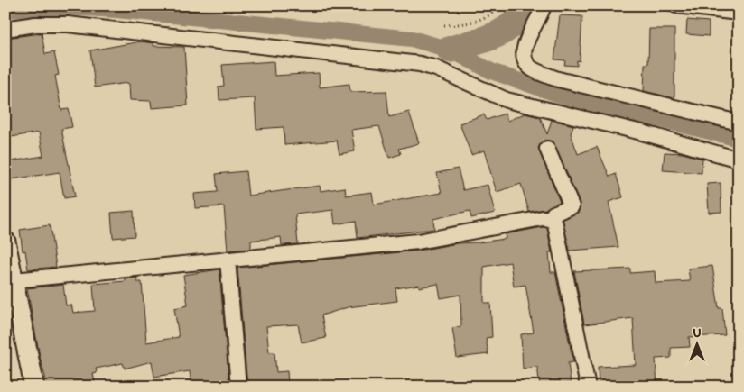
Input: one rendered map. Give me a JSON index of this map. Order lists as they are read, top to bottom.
{
  "north": "top"
}
